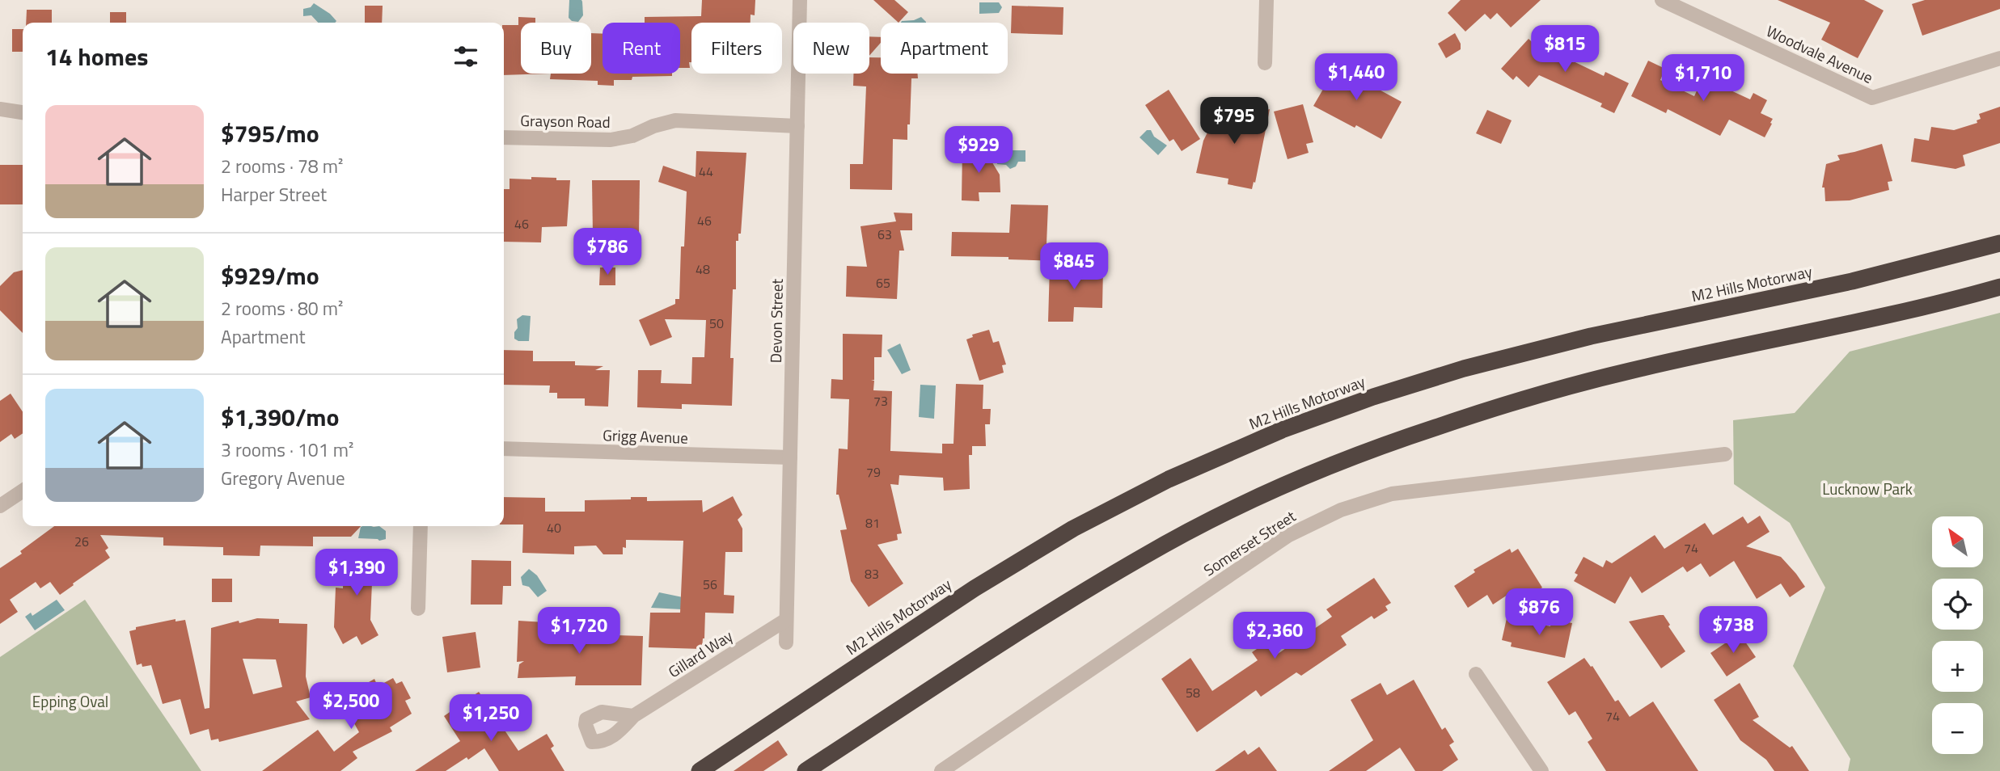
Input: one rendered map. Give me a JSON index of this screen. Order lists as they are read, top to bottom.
{
  "streets": {
    "highway": ["M2 Hills Motorway"],
    "street": [
      "Woodvale Avenue",
      "Grayson Road",
      "Devon Street",
      "Grigg Avenue",
      "Somerset Street",
      "Gillard Way"
    ]
  },
  "crossings": [
    ["Grayson Road", "Devon Street"],
    ["Devon Street", "Grigg Avenue"],
    ["Devon Street", "Gillard Way"]
  ],
  "parks": ["Lucknow Park", "Epping Oval"],
  "house_numbers": [
    "44",
    "46",
    "46",
    "63",
    "48",
    "65",
    "50",
    "73",
    "79",
    "81",
    "40",
    "26",
    "74",
    "83",
    "56",
    "58",
    "74"
  ],
  "north": "top left",
  "page": {
    "chip": [
      "Buy",
      "Rent",
      "Filters",
      "New",
      "Apartment"
    ],
    "heading": "14 homes",
    "price": [
      "$815",
      "$1,440",
      "$1,710",
      "$795",
      "$929",
      "$786",
      "$845",
      "$1,390",
      "$876",
      "$738",
      "$1,720",
      "$2,360",
      "$2,500",
      "$1,250"
    ],
    "list": [
      {
        "name": "$795/mo",
        "note": "2 rooms · 78 m² · Harper Street"
      },
      {
        "name": "$929/mo",
        "note": "2 rooms · 80 m² · Apartment"
      },
      {
        "name": "$1,390/mo",
        "note": "3 rooms · 101 m² · Gregory Avenue"
      }
    ],
    "map_buttons": ["+", "−"]
  }
}
